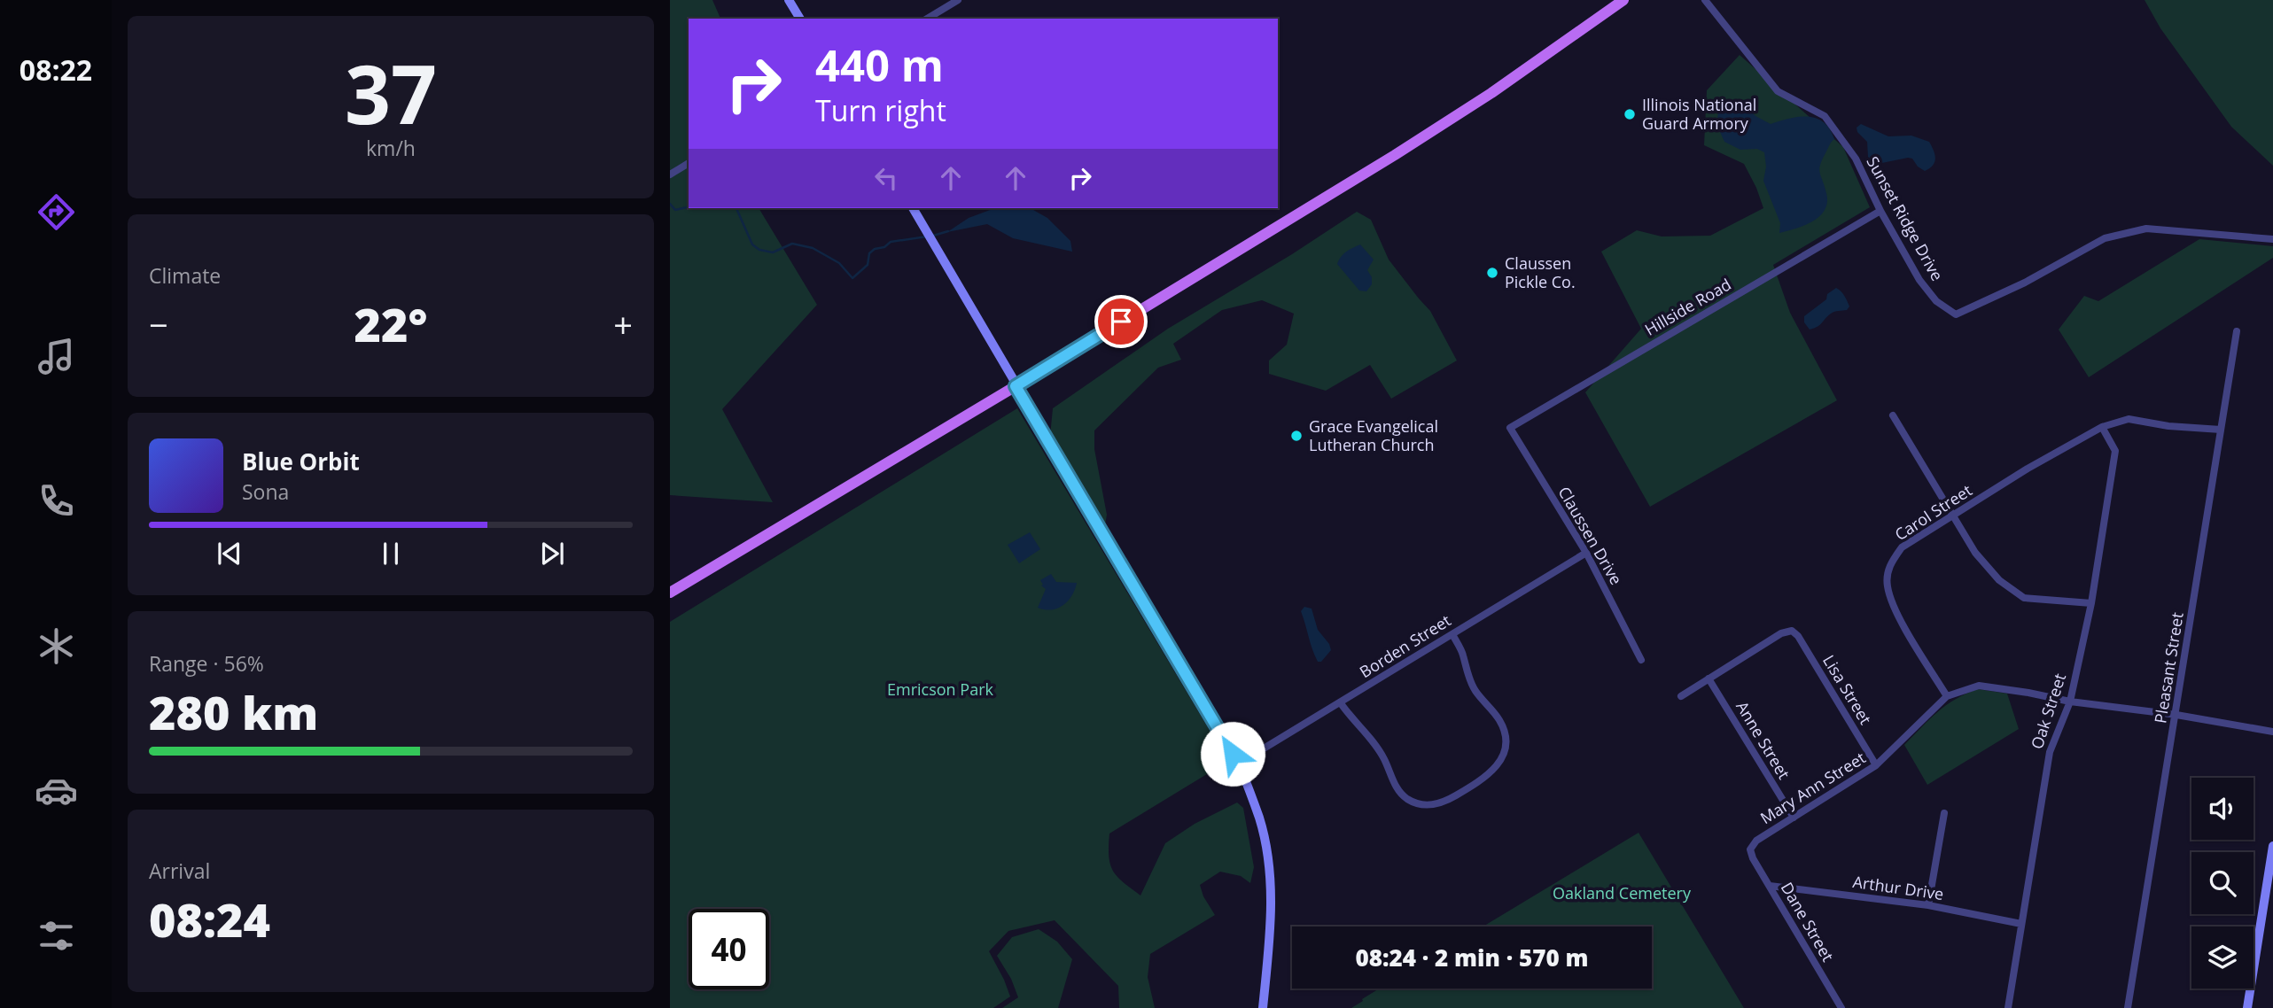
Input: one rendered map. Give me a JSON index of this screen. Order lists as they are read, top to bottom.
{
  "streets": {
    "street": [
      "Sunset Ridge Drive",
      "Hillside Road",
      "Carol Street",
      "Claussen Drive",
      "Borden Street",
      "Pleasant Street",
      "Lisa Street",
      "Oak Street",
      "Anne Street",
      "Mary Ann Street",
      "Arthur Drive",
      "Dane Street"
    ]
  },
  "crossings": [
    ["Sunset Ridge Drive", "Hillside Road"],
    ["Hillside Road", "Claussen Drive"],
    ["Carol Street", "Pleasant Street"],
    ["Carol Street", "Oak Street"],
    ["Carol Street", "Mary Ann Street"],
    ["Claussen Drive", "Borden Street"],
    ["Pleasant Street", "Mary Ann Street"],
    ["Lisa Street", "Anne Street"],
    ["Lisa Street", "Mary Ann Street"],
    ["Oak Street", "Mary Ann Street"],
    ["Oak Street", "Arthur Drive"],
    ["Anne Street", "Mary Ann Street"],
    ["Mary Ann Street", "Dane Street"],
    ["Arthur Drive", "Dane Street"]
  ],
  "parks": ["Emricson Park", "Oakland Cemetery"],
  "places": ["Illinois National Guard Armory", "Claussen Pickle Co.", "Grace Evangelical Lutheran Church"],
  "page": {
    "tabs": "08:22",
    "tile": [
      ["37", "km/h"],
      "Climate",
      ["Range · 56%", "280 km"],
      ["Arrival", "08:24"]
    ],
    "turn": ["440 m", "Turn right"],
    "heat": ["−", "22°", "+"],
    "song": ["Blue Orbit", "Sona"],
    "limit": "40",
    "trip": "08:24 · 2 min · 570 m"
  }
}
